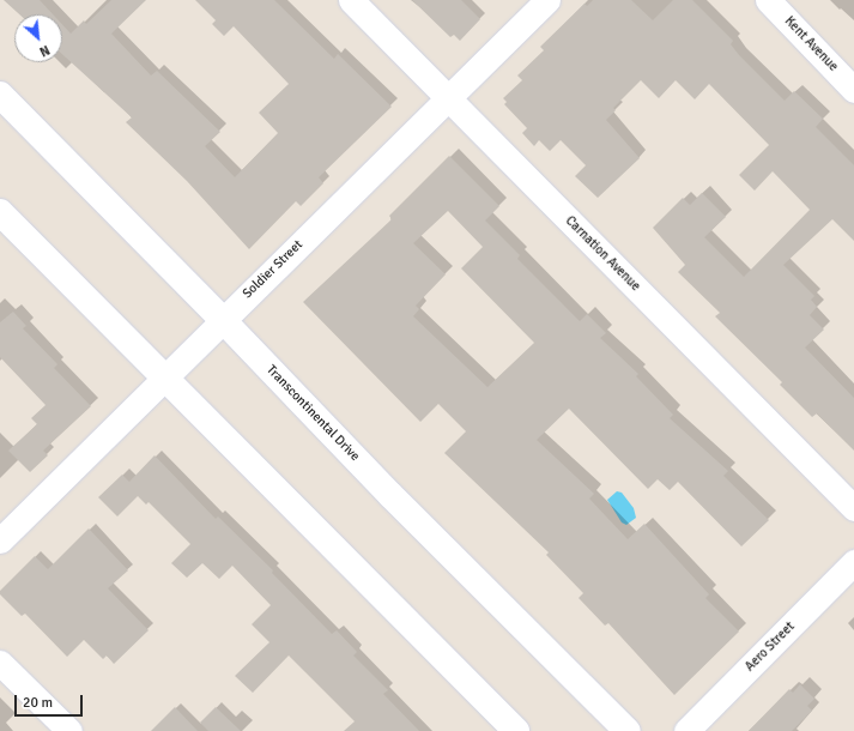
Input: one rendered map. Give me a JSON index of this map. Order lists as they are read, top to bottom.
{
  "streets": {
    "street": [
      "Kent Avenue",
      "Carnation Avenue",
      "Soldier Street",
      "Transcontinental Drive",
      "Aero Street"
    ]
  },
  "crossings": [
    ["Carnation Avenue", "Soldier Street"],
    ["Soldier Street", "Transcontinental Drive"]
  ],
  "scale_bar": "20 m",
  "north": "bottom right"
}
